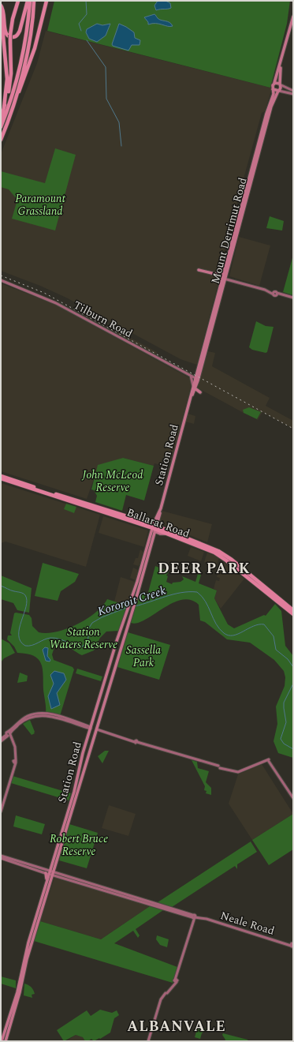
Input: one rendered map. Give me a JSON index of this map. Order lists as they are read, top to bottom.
{
  "streets": {
    "highway": ["Ballarat Road"],
    "main road": ["Mount Derrimut Road", "Station Road"],
    "street": ["Tilburn Road", "Neale Road"]
  },
  "crossings": [
    ["Mount Derrimut Road", "Station Road"],
    ["Tilburn Road", "Station Road"],
    ["Station Road", "Ballarat Road"],
    ["Station Road", "Neale Road"]
  ],
  "districts": ["DEER PARK", "ALBANVALE"],
  "water": ["Kororoit Creek"],
  "parks": [
    "Paramount Grassland",
    "John McLeod Reserve",
    "Station Waters Reserve",
    "Sassella Park",
    "Robert Bruce Reserve"
  ]
}
